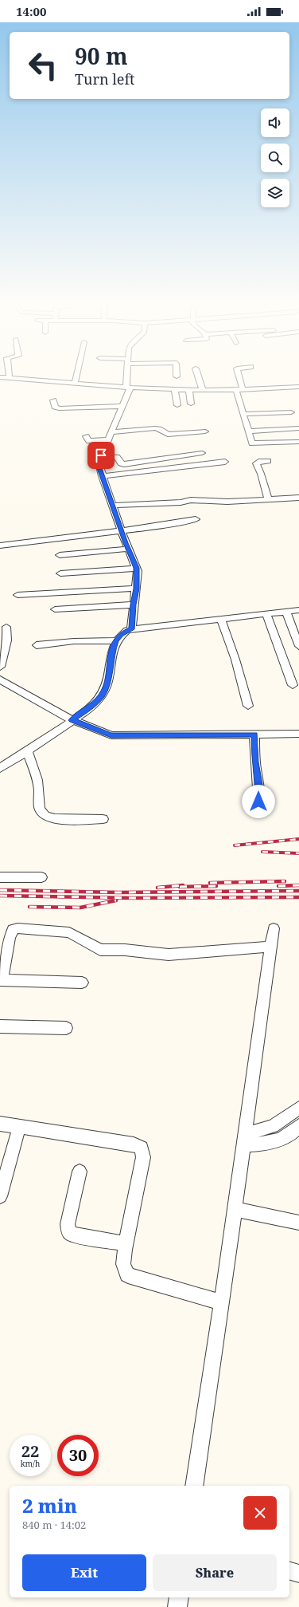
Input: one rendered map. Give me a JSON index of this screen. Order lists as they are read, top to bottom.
{
  "page": {
    "status": "14:00",
    "turn": ["90 m", "Turn left"],
    "speed": "22 km/h",
    "limit": "30",
    "heading": ["2 min", "840 m · 14:02"],
    "buttons": ["Exit", "Share"]
  }
}
